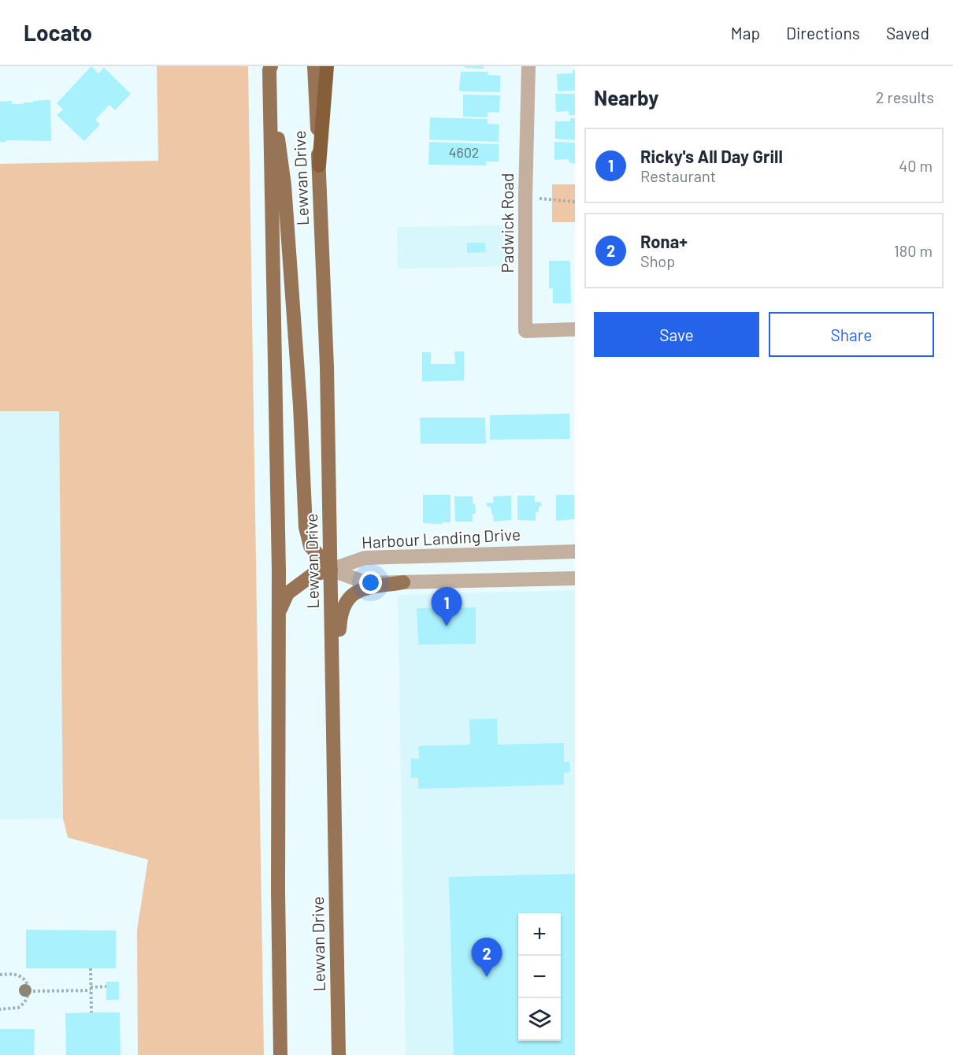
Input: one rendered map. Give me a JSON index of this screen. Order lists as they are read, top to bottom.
{
  "streets": {
    "main road": ["Lewvan Drive"],
    "street": ["Padwick Road", "Harbour Landing Drive"]
  },
  "crossings": [
    ["Lewvan Drive", "Harbour Landing Drive"]
  ],
  "house_numbers": ["4602"],
  "page": {
    "header": "Locato",
    "nav": ["Map", "Directions", "Saved"],
    "heading": ["Nearby", "2 results"],
    "list": [
      {
        "mark": "1",
        "name": "Ricky's All Day Grill",
        "note": "Restaurant",
        "value": "40 m"
      },
      {
        "mark": "2",
        "name": "Rona+",
        "note": "Shop",
        "value": "180 m"
      }
    ],
    "buttons": ["Save", "Share"],
    "pins": ["1", "2"],
    "map_buttons": ["+", "−"]
  }
}
